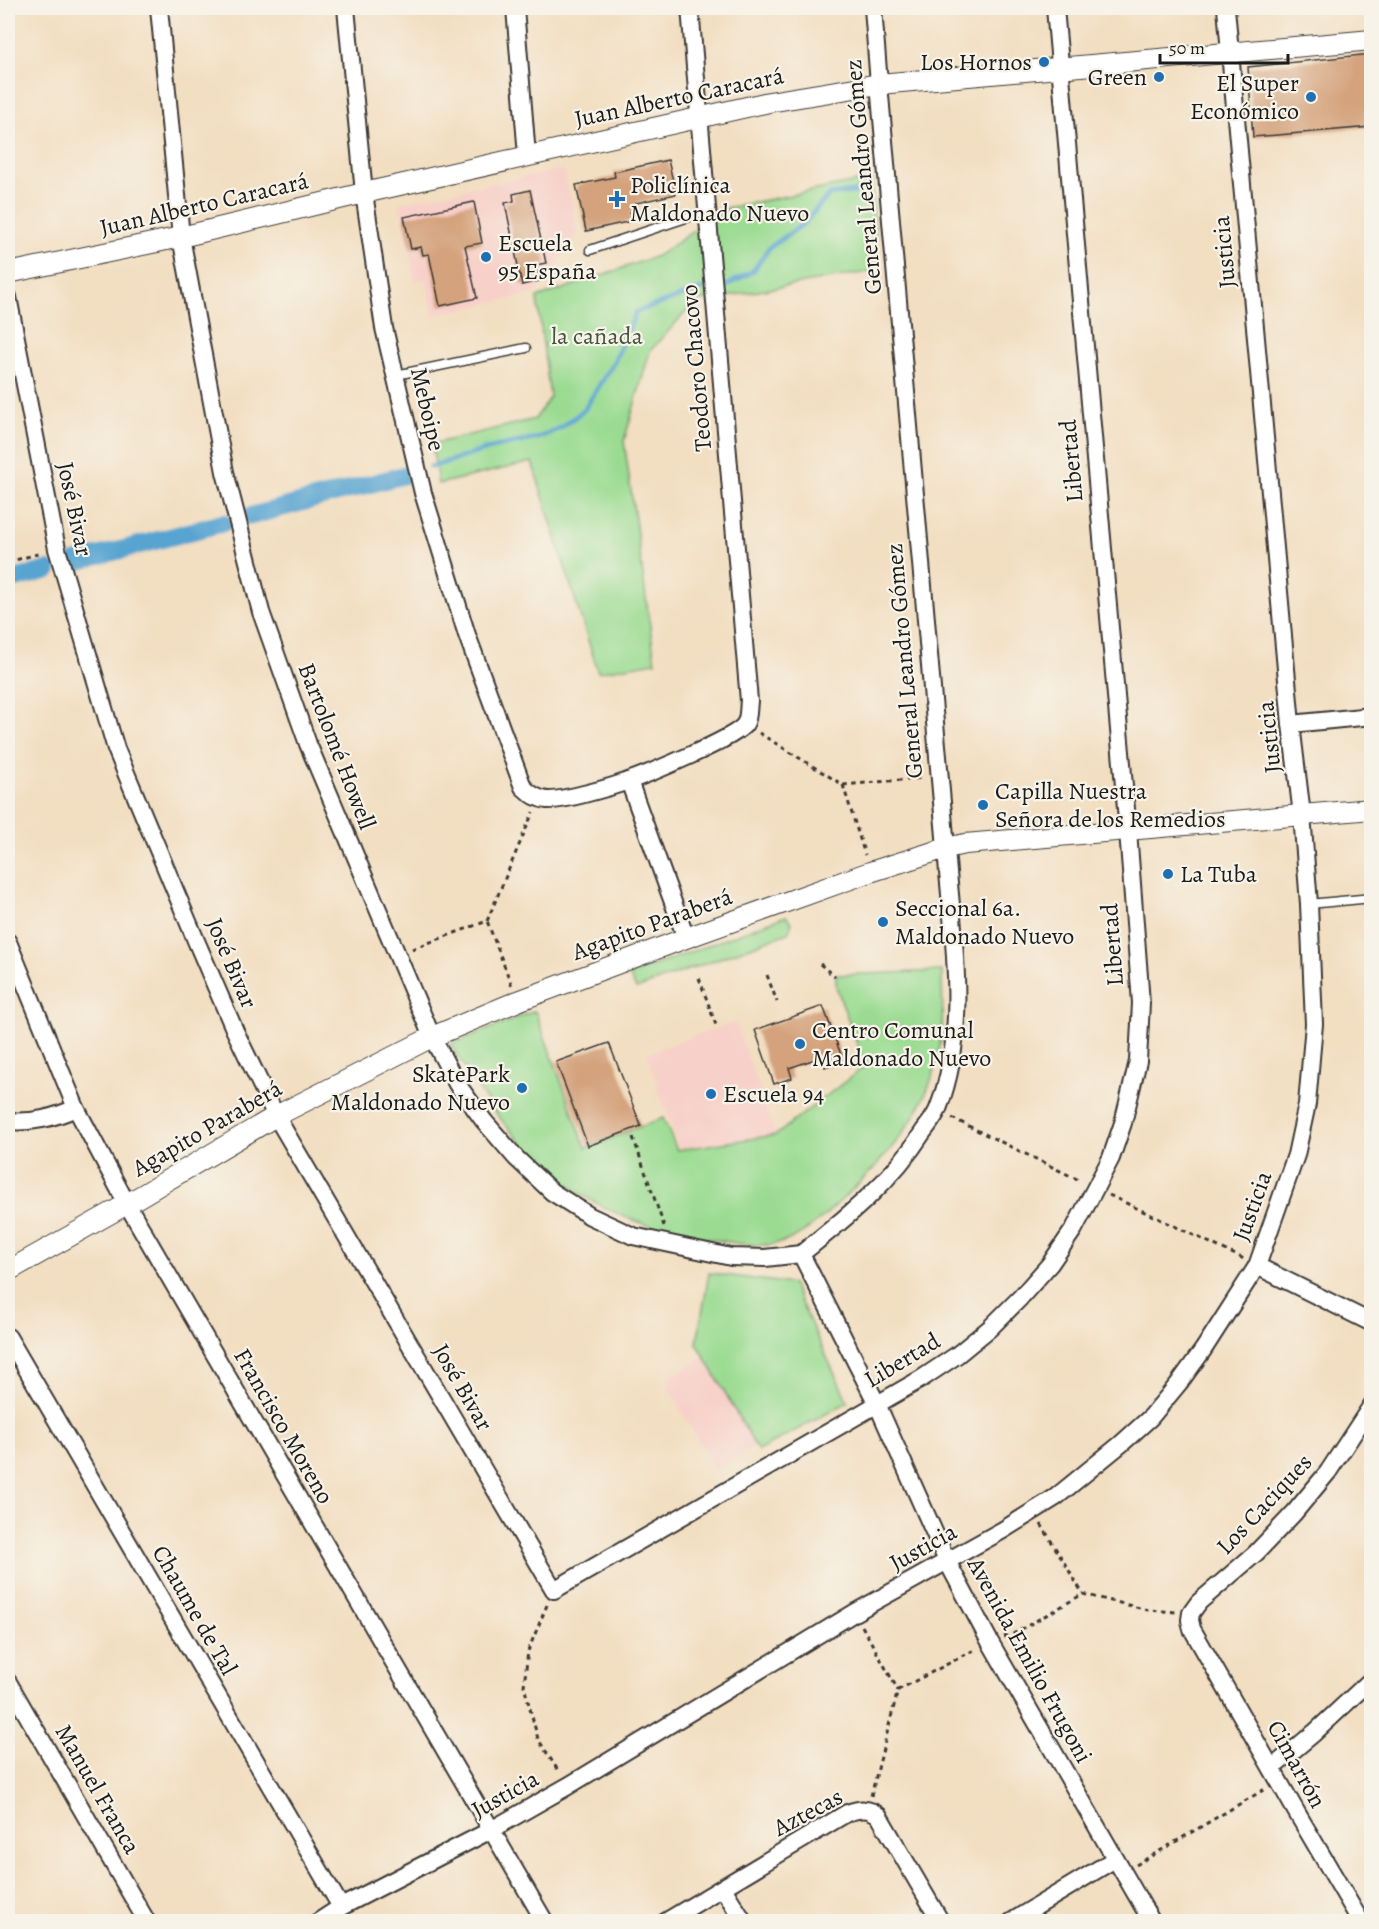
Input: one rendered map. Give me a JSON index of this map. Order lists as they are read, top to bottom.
{
  "streets": {
    "street": [
      "Juan Alberto Caracará",
      "General Leandro Gómez",
      "Justicia",
      "Teodoro Chacovo",
      "Meboipe",
      "Libertad",
      "José Bivar",
      "Bartolomé Howell",
      "Agapito Paraberá",
      "Francisco Moreno",
      "Los Caciques",
      "Chaume de Tal",
      "Avenida Emilio Frugoni",
      "Cimarrón",
      "Manuel Franca",
      "Aztecas"
    ]
  },
  "crossings": [
    ["Juan Alberto Caracará", "General Leandro Gómez"],
    ["Juan Alberto Caracará", "Justicia"],
    ["Juan Alberto Caracará", "Teodoro Chacovo"],
    ["Juan Alberto Caracará", "Meboipe"],
    ["Juan Alberto Caracará", "Libertad"],
    ["Juan Alberto Caracará", "Bartolomé Howell"],
    ["General Leandro Gómez", "Bartolomé Howell"],
    ["General Leandro Gómez", "Agapito Paraberá"],
    ["General Leandro Gómez", "Avenida Emilio Frugoni"],
    ["Justicia", "Agapito Paraberá"],
    ["Justicia", "Francisco Moreno"],
    ["Justicia", "Chaume de Tal"],
    ["Justicia", "Avenida Emilio Frugoni"],
    ["Libertad", "José Bivar"],
    ["Libertad", "Agapito Paraberá"],
    ["Libertad", "Avenida Emilio Frugoni"],
    ["José Bivar", "Agapito Paraberá"],
    ["Bartolomé Howell", "Agapito Paraberá"],
    ["Bartolomé Howell", "Avenida Emilio Frugoni"],
    ["Agapito Paraberá", "Francisco Moreno"],
    ["Los Caciques", "Cimarrón"]
  ],
  "parks": ["la cañada"],
  "places": {
    "other": [
      "Los Hornos",
      "Green",
      "El Super Económico",
      "Escuela 95 España",
      "Capilla Nuestra Señora de los Remedios",
      "La Tuba",
      "Seccional 6a. Maldonado Nuevo",
      "Centro Comunal Maldonado Nuevo",
      "SkatePark Maldonado Nuevo",
      "Escuela 94"
    ],
    "health": ["Policlínica Maldonado Nuevo"]
  },
  "scale_bar": "50 m"
}
